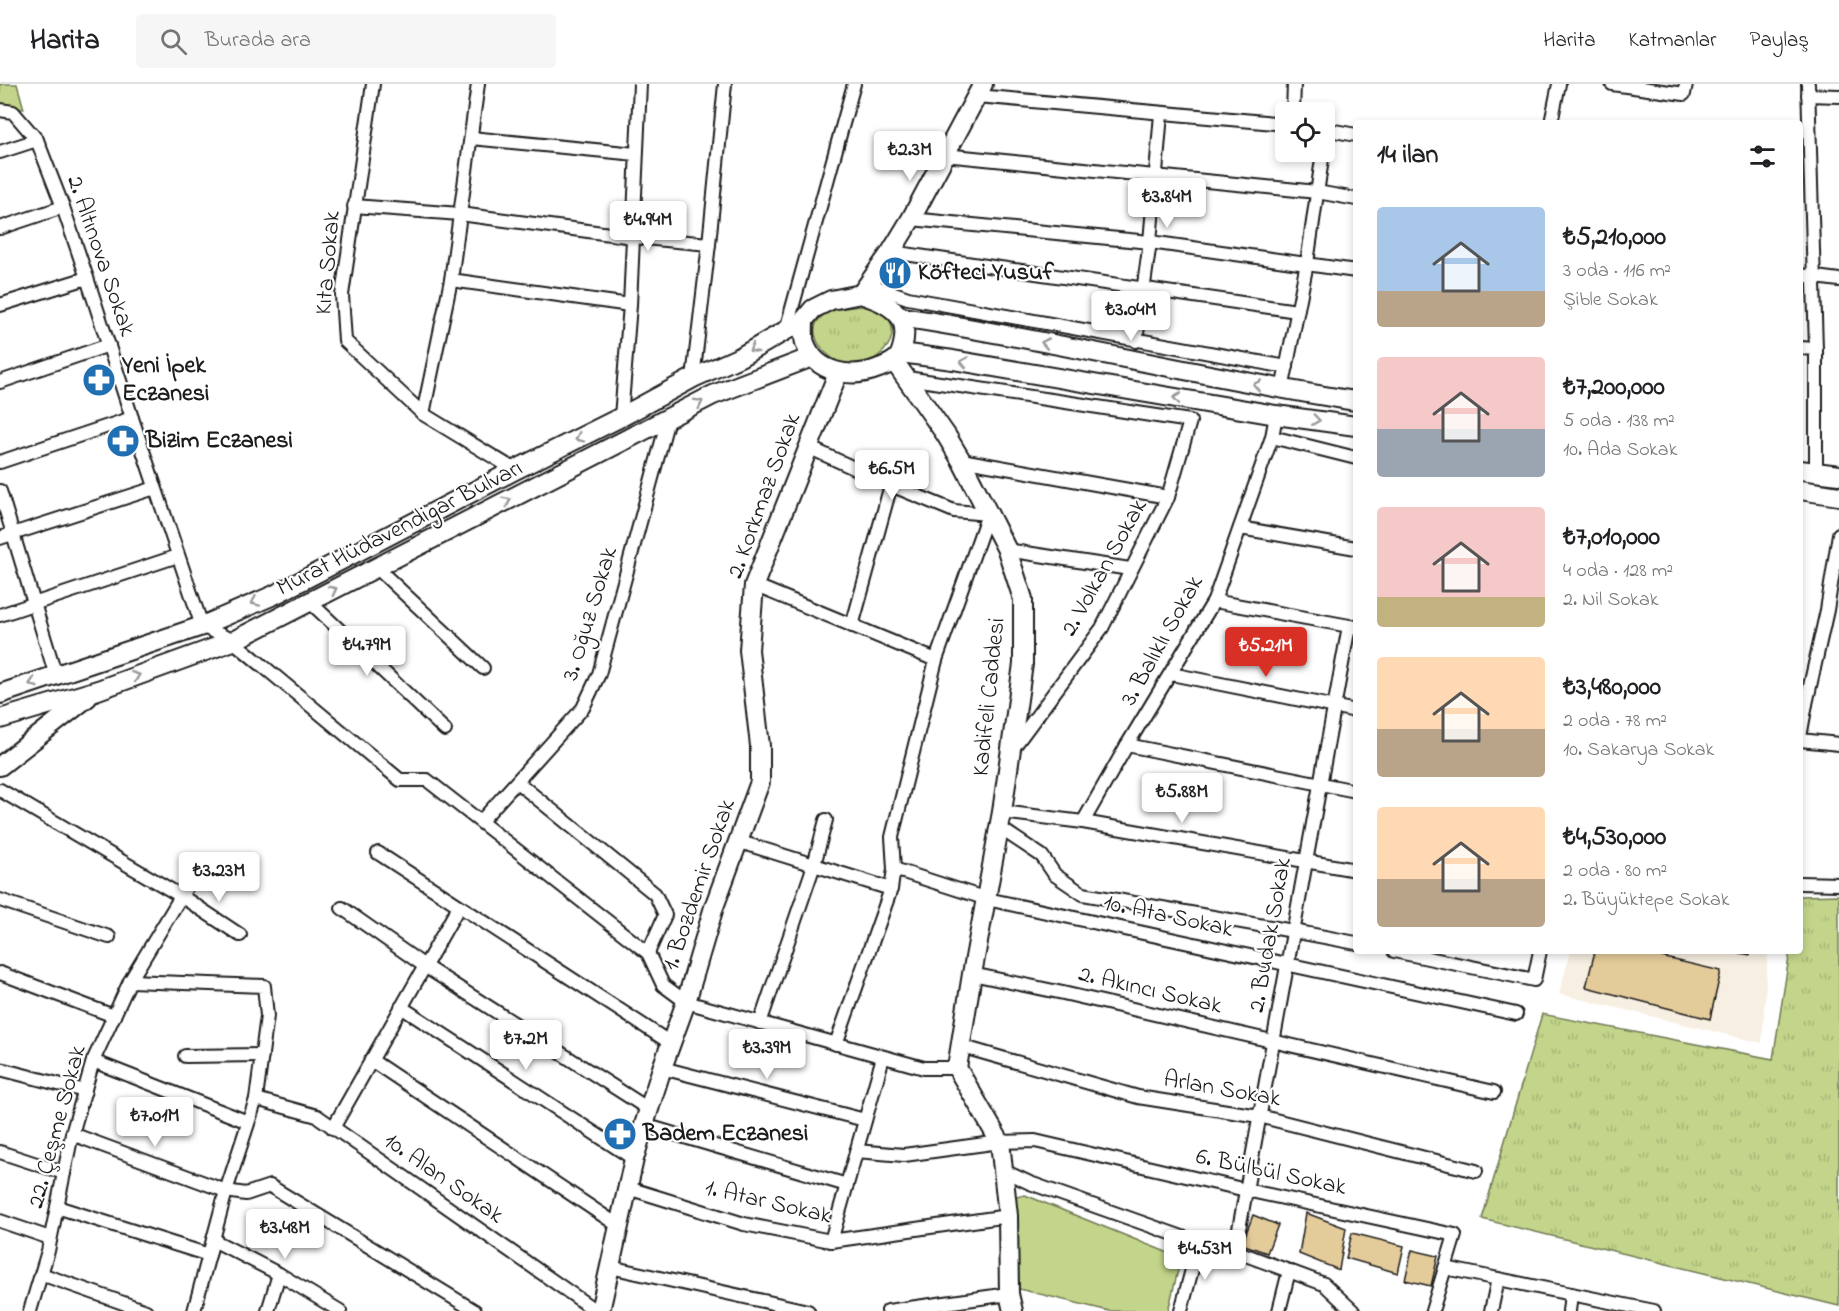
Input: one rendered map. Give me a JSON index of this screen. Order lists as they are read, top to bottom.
{
  "streets": {
    "main road": [
      "2. Korkmaz Sokak",
      "Murat Hüdavendigar Bulvarı",
      "Kadifeli Caddesi",
      "1. Bozdemir Sokak"
    ],
    "street": [
      "2. Altınova Sokak",
      "Kıta Sokak",
      "2. Volkan Sokak",
      "3. Oğuz Sokak",
      "3. Balıklı Sokak",
      "10. Ata Sokak",
      "2. Budak Sokak",
      "2. Akıncı Sokak",
      "Arlan Sokak",
      "22. Çeşme Sokak",
      "6. Bülbül Sokak",
      "10. Alan Sokak",
      "1. Atar Sokak"
    ]
  },
  "crossings": [
    ["2. Altınova Sokak", "Murat Hüdavendigar Bulvarı"],
    ["Kıta Sokak", "Murat Hüdavendigar Bulvarı"],
    ["2. Korkmaz Sokak", "Murat Hüdavendigar Bulvarı"],
    ["2. Korkmaz Sokak", "Kadifeli Caddesi"],
    ["2. Korkmaz Sokak", "1. Bozdemir Sokak"],
    ["Murat Hüdavendigar Bulvarı", "3. Oğuz Sokak"],
    ["Murat Hüdavendigar Bulvarı", "Kadifeli Caddesi"],
    ["2. Volkan Sokak", "Kadifeli Caddesi"],
    ["Kadifeli Caddesi", "10. Ata Sokak"],
    ["Kadifeli Caddesi", "2. Akıncı Sokak"],
    ["Kadifeli Caddesi", "Arlan Sokak"],
    ["1. Bozdemir Sokak", "10. Alan Sokak"],
    ["1. Bozdemir Sokak", "1. Atar Sokak"],
    ["10. Ata Sokak", "2. Budak Sokak"],
    ["2. Budak Sokak", "2. Akıncı Sokak"],
    ["2. Budak Sokak", "Arlan Sokak"],
    ["2. Budak Sokak", "6. Bülbül Sokak"]
  ],
  "places": {
    "restaurant": ["Köfteci Yusuf"],
    "pharmacy": ["Yeni İpek Eczanesi", "Bizim Eczanesi", "Badem Eczanesi"]
  },
  "page": {
    "header": "Harita",
    "search": "Burada ara",
    "nav": ["Harita", "Katmanlar", "Paylaş"],
    "heading": "14 ilan",
    "price": [
      "₺2.3M",
      "₺3.84M",
      "₺4.94M",
      "₺3.04M",
      "₺6.5M",
      "₺4.79M",
      "₺5.21M",
      "₺5.88M",
      "₺3.23M",
      "₺7.2M",
      "₺3.39M",
      "₺7.01M",
      "₺3.48M",
      "₺4.53M"
    ],
    "list": [
      {
        "name": "₺5,210,000",
        "note": "3 oda · 116 m² · Şible Sokak"
      },
      {
        "name": "₺7,200,000",
        "note": "5 oda · 138 m² · 10. Ada Sokak"
      },
      {
        "name": "₺7,010,000",
        "note": "4 oda · 128 m² · 2. Nil Sokak"
      },
      {
        "name": "₺3,480,000",
        "note": "2 oda · 78 m² · 10. Sakarya Sokak"
      },
      {
        "name": "₺4,530,000",
        "note": "2 oda · 80 m² · 2. Büyüktepe Sokak"
      }
    ]
  }
}
